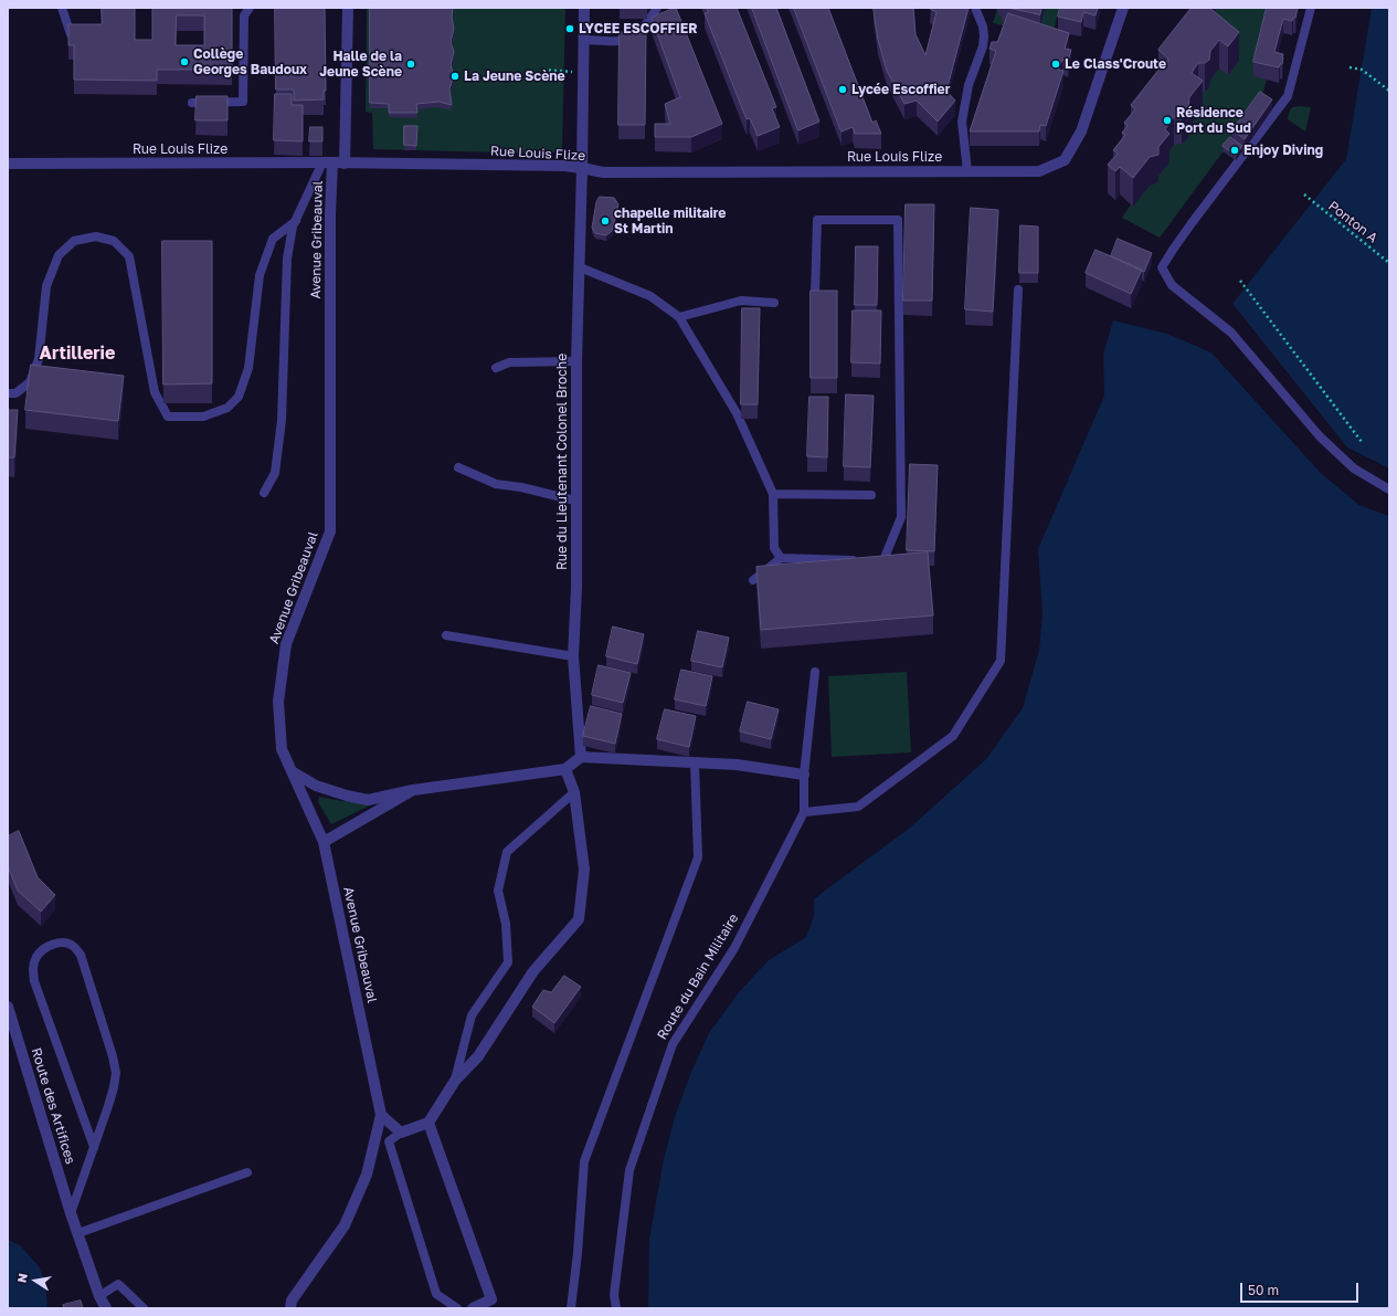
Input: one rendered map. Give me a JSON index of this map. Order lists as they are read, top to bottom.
{
  "streets": {
    "street": [
      "Rue Louis Flize",
      "Avenue Gribeauval",
      "Rue du Lieutenant Colonel Broche",
      "Route des Artifices"
    ],
    "lane": ["Route du Bain Militaire"],
    "path": ["Ponton A"]
  },
  "crossings": [
    ["Rue Louis Flize", "Avenue Gribeauval"],
    ["Rue Louis Flize", "Rue du Lieutenant Colonel Broche"]
  ],
  "districts": ["Artillerie"],
  "places": [
    "LYCEE ESCOFFIER",
    "Collège Georges Baudoux",
    "Halle de la Jeune Scène",
    "Le Class'Croute",
    "La Jeune Scène",
    "Lycée Escoffier",
    "Résidence Port du Sud",
    "Enjoy Diving",
    "chapelle militaire St Martin"
  ],
  "scale_bar": "50 m",
  "north": "left"
}
